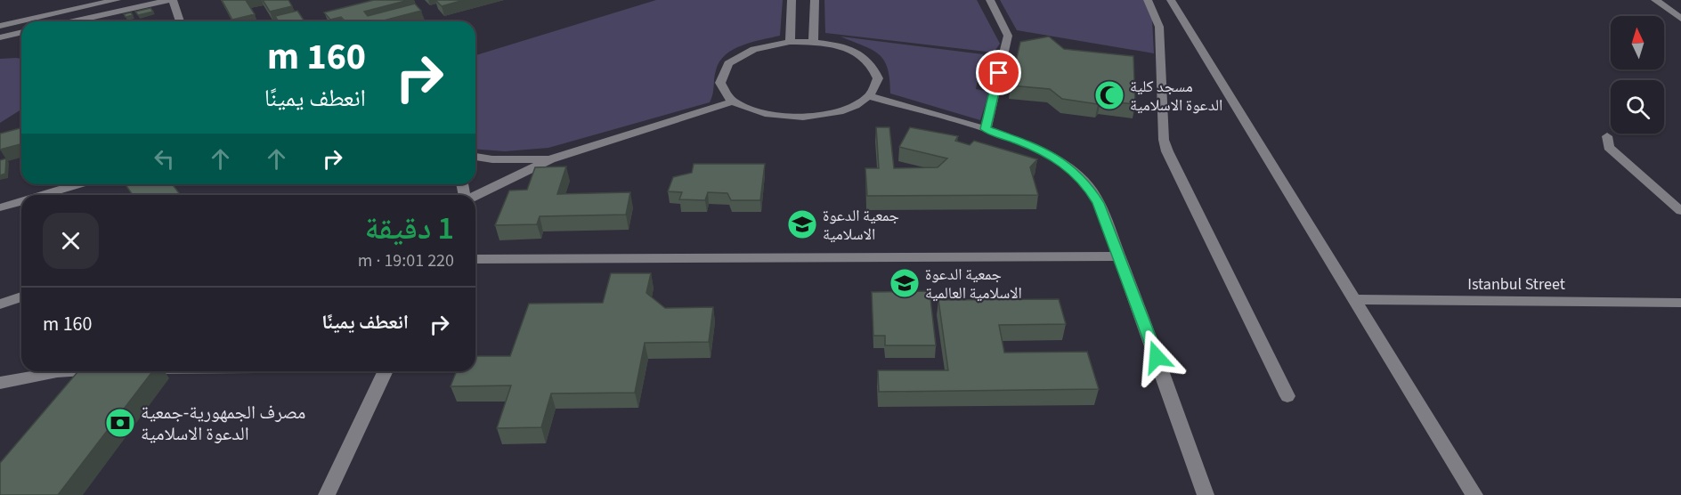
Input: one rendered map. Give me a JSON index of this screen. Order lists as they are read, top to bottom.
{
  "streets": {
    "street": ["Istanbul Street"]
  },
  "places": {
    "mosque": ["مسجد كلية الدعوة الاسلامية"],
    "school or university": ["جمعية الدعوة الاسلامية", "جمعية الدعوة الاسلامية العالمية"],
    "bank": ["مصرف الجمهورية-جمعية الدعوة الاسلامية"]
  },
  "north": "top",
  "page": {
    "turn": ["160 m", "انعطف يمينًا"],
    "heading": ["1 دقيقة", "220 m · 19:01"],
    "list": [
      {
        "name": "انعطف يمينًا",
        "value": "160 m"
      }
    ]
  }
}
